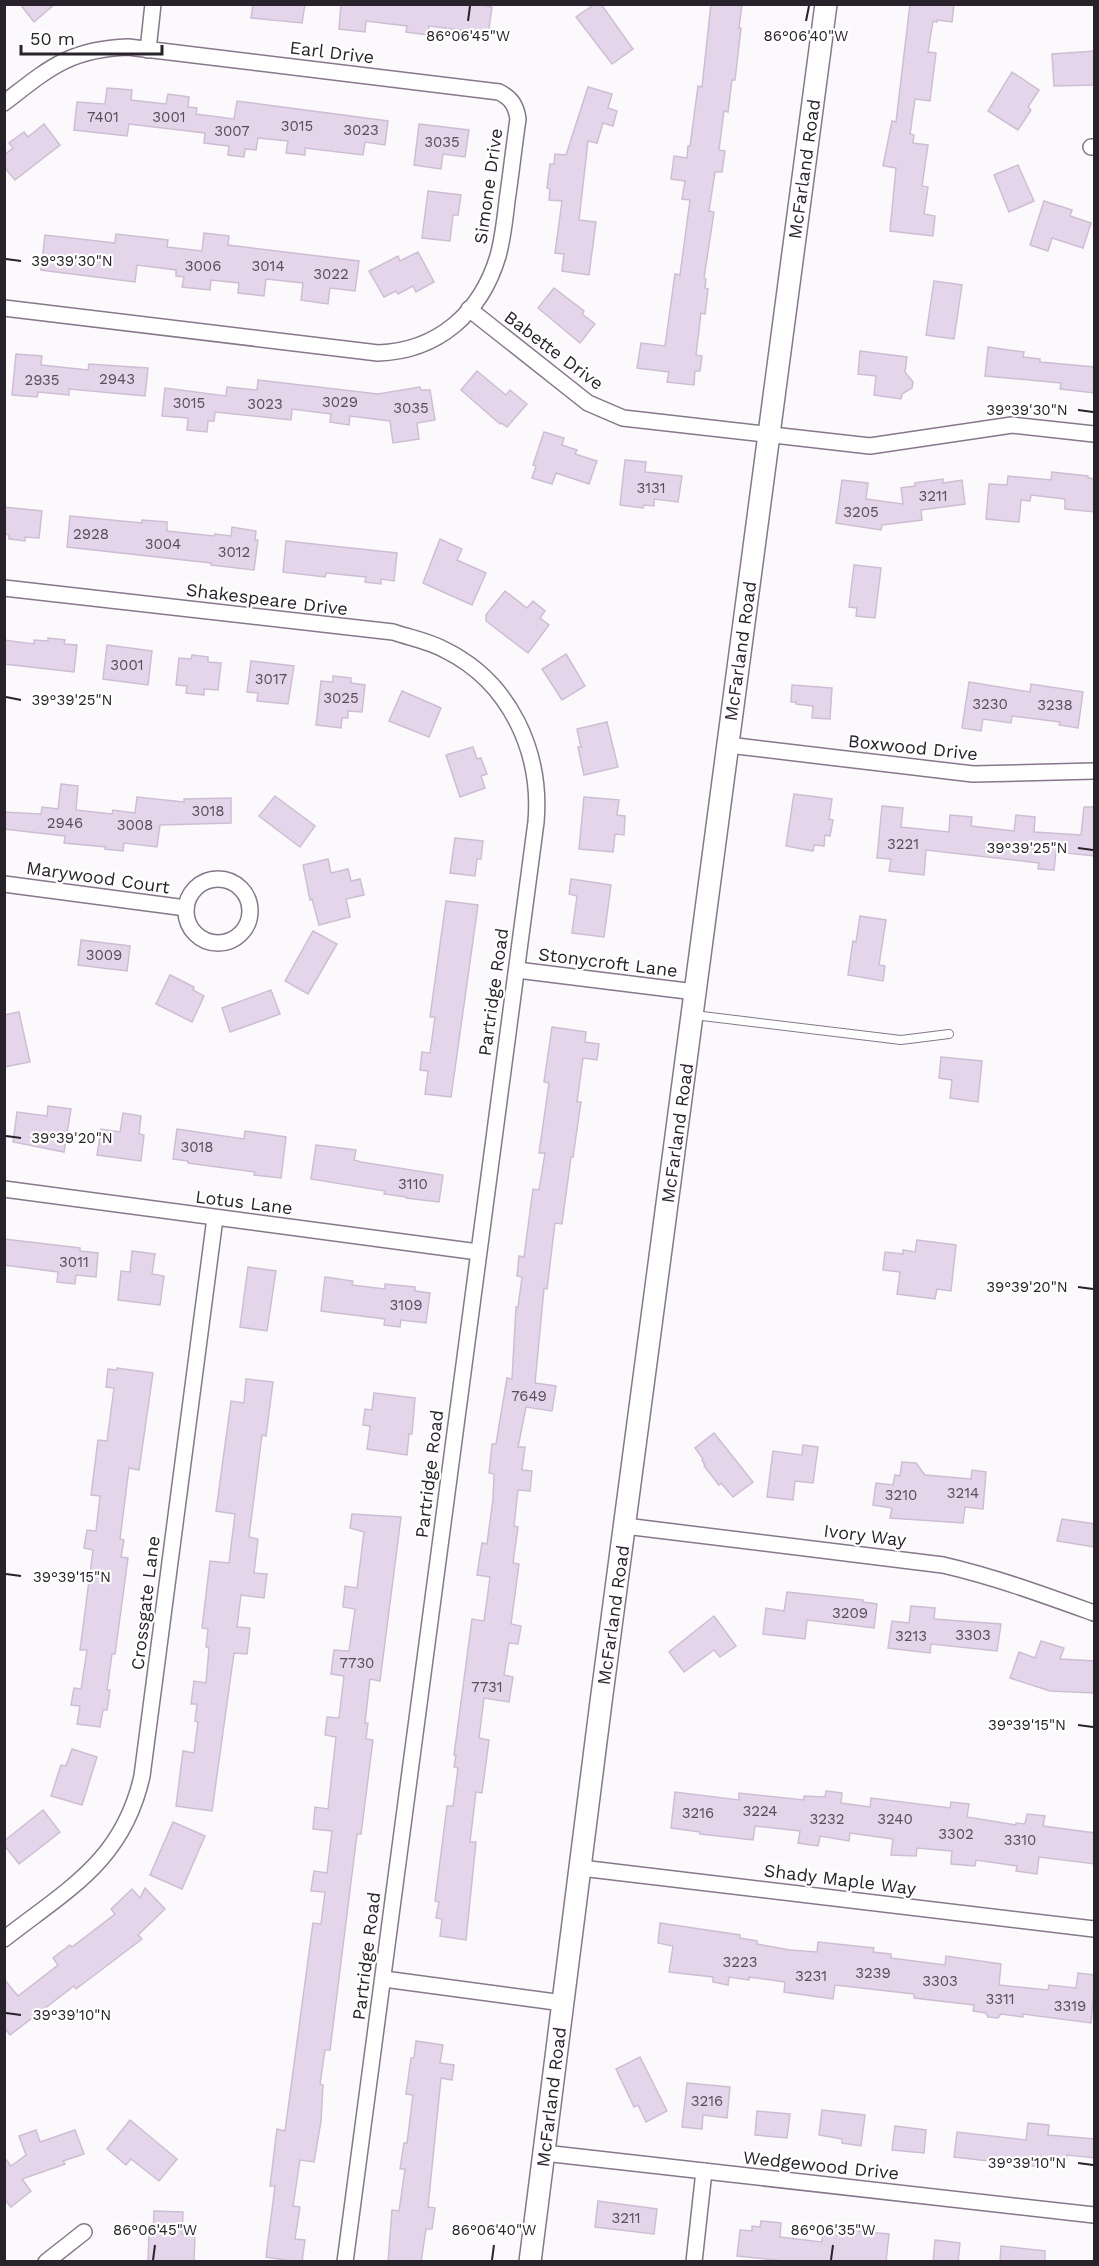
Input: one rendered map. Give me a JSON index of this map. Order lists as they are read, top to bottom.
{
  "streets": {
    "street": [
      "Earl Drive",
      "McFarland Road",
      "Simone Drive",
      "Babette Drive",
      "Shakespeare Drive",
      "Boxwood Drive",
      "Marywood Court",
      "Stonycroft Lane",
      "Partridge Road",
      "Lotus Lane",
      "Ivory Way",
      "Crossgate Lane",
      "Shady Maple Way",
      "Wedgewood Drive"
    ]
  },
  "crossings": [
    ["Earl Drive", "Simone Drive"],
    ["McFarland Road", "Babette Drive"],
    ["McFarland Road", "Boxwood Drive"],
    ["McFarland Road", "Stonycroft Lane"],
    ["McFarland Road", "Ivory Way"],
    ["McFarland Road", "Shady Maple Way"],
    ["McFarland Road", "Wedgewood Drive"],
    ["Simone Drive", "Babette Drive"],
    ["Shakespeare Drive", "Partridge Road"],
    ["Stonycroft Lane", "Partridge Road"],
    ["Partridge Road", "Lotus Lane"],
    ["Lotus Lane", "Crossgate Lane"]
  ],
  "house_numbers": [
    "7401",
    "3001",
    "3015",
    "3023",
    "3007",
    "3035",
    "3006",
    "3014",
    "3022",
    "2943",
    "2935",
    "3029",
    "3015",
    "3023",
    "3035",
    "3131",
    "3211",
    "3205",
    "2928",
    "3004",
    "3012",
    "3001",
    "3017",
    "3025",
    "3230",
    "3238",
    "3018",
    "2946",
    "3008",
    "3221",
    "3009",
    "3018",
    "3110",
    "3011",
    "3109",
    "7649",
    "3214",
    "3210",
    "3209",
    "3303",
    "3213",
    "7730",
    "7731",
    "3224",
    "3216",
    "3232",
    "3240",
    "3302",
    "3310",
    "3223",
    "3239",
    "3231",
    "3303",
    "3311",
    "3319",
    "3216",
    "3211"
  ],
  "scale_bar": "50 m",
  "coordinates": [
    "86°06'45\"W",
    "86°06'40\"W",
    "39°39'30\"N",
    "39°39'25\"N",
    "39°39'20\"N",
    "39°39'15\"N",
    "39°39'10\"N",
    "86°06'35\"W"
  ]
}
